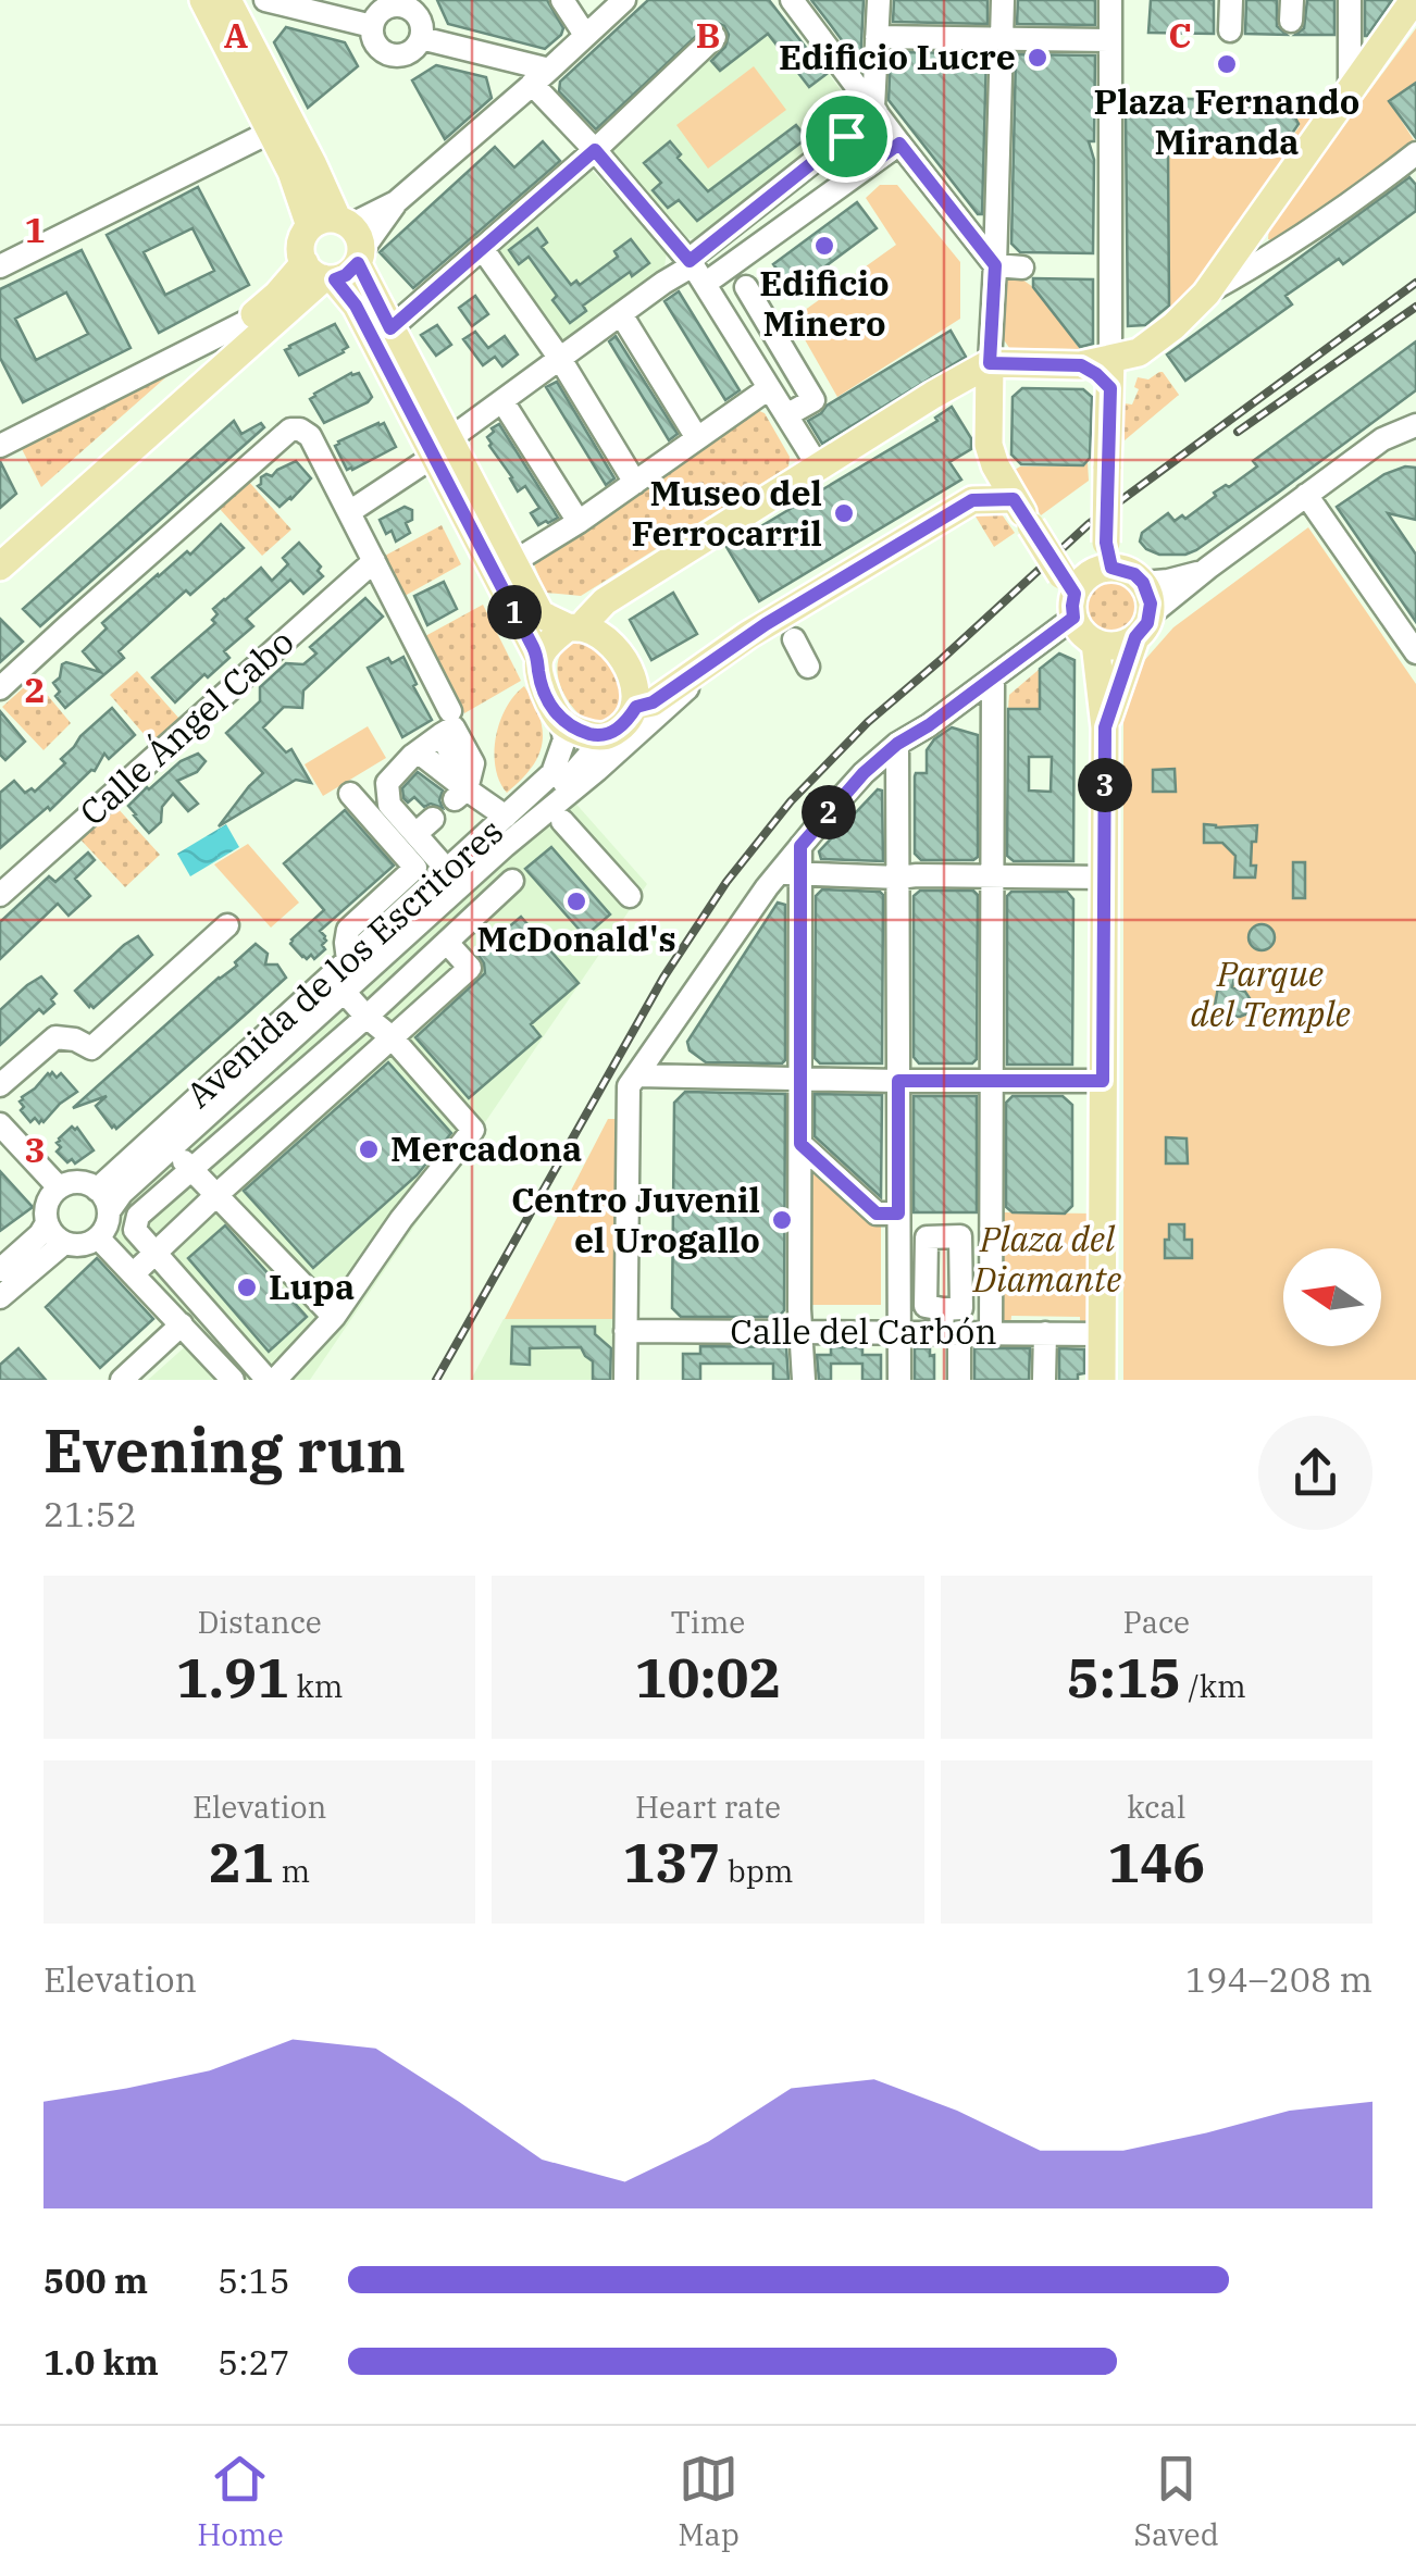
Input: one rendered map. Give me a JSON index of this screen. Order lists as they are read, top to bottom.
{
  "streets": {
    "main road": ["Avenida de los Escritores"],
    "street": ["Calle Ángel Cabo", "Calle del Carbón"]
  },
  "parks": ["Parque del Temple", "Plaza del Diamante"],
  "places": [
    "Edificio Lucre",
    "Plaza Fernando Miranda",
    "Edificio Minero",
    "Museo del Ferrocarril",
    "McDonald's",
    "Mercadona",
    "Centro Juvenil el Urogallo",
    "Lupa"
  ],
  "north": "left",
  "page": {
    "pins": ["1", "3", "2"],
    "heading": ["Evening run", "21:52"],
    "stats": [
      ["Distance", "1.91 km"],
      ["Time", "10:02"],
      ["Pace", "5:15 /km"],
      ["Elevation", "21 m"],
      ["Heart rate", "137 bpm"],
      ["kcal", "146"]
    ],
    "chart": ["Elevation", "194–208 m"],
    "list": [
      {
        "name": "500 m",
        "note": "5:15"
      },
      {
        "name": "1.0 km",
        "note": "5:27"
      }
    ],
    "tabs": ["Home", "Map", "Saved"]
  },
  "grid": {
    "columns": ["A", "B", "C"],
    "rows": ["1", "2", "3"]
  }
}
